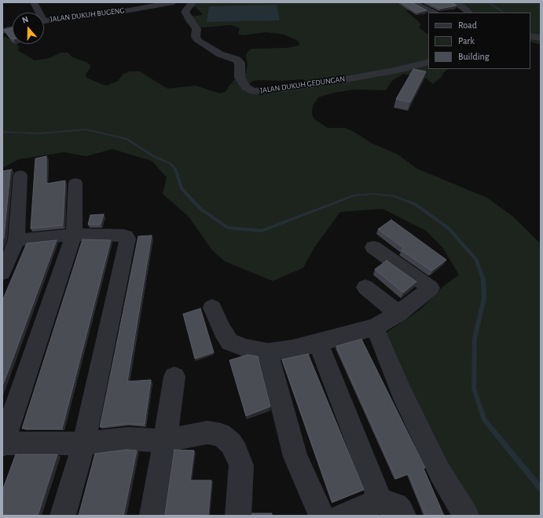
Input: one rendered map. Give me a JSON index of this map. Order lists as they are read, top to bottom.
{
  "streets": {
    "street": ["JALAN DUKUH BUGENG", "JALAN DUKUH GEDUNGAN"]
  },
  "legend": ["Road", "Park", "Building"],
  "north": "top"
}
